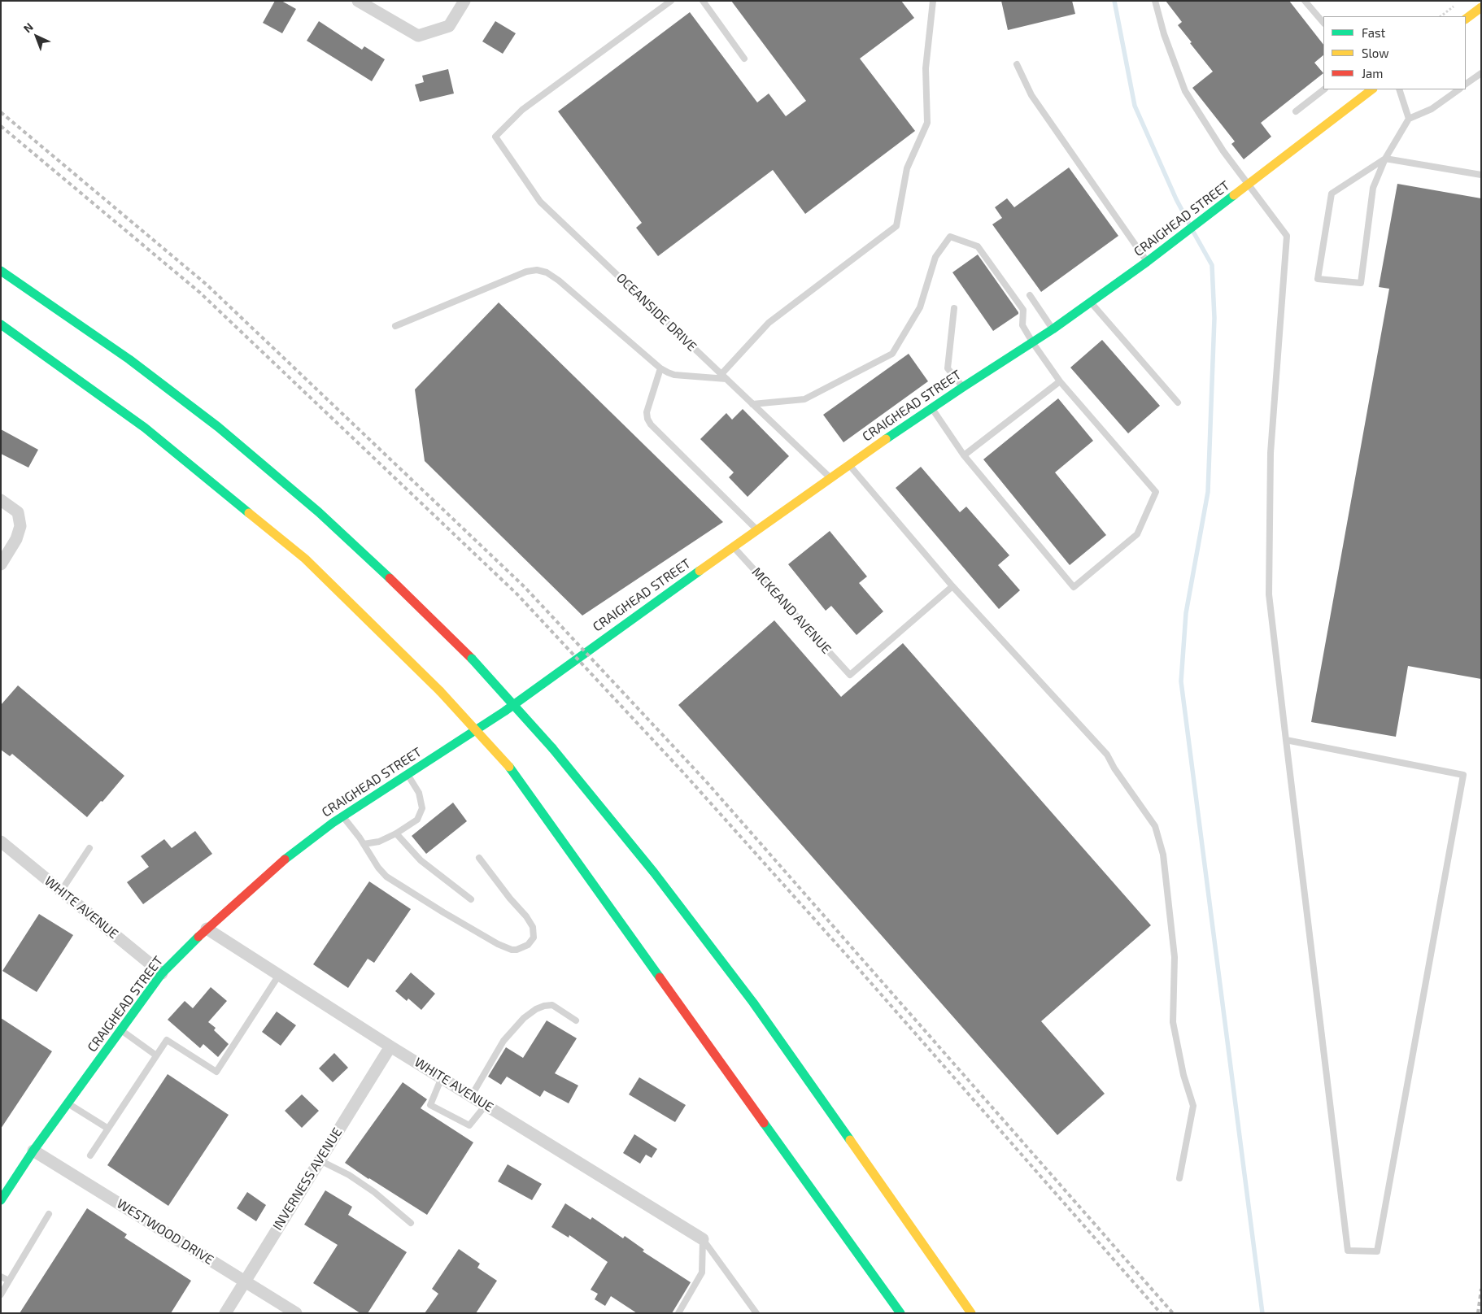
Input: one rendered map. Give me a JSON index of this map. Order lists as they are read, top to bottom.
{
  "streets": {
    "main road": ["CRAIGHEAD STREET"],
    "street": ["WHITE AVENUE", "INVERNESS AVENUE", "WESTWOOD DRIVE"],
    "lane": ["OCEANSIDE DRIVE", "MCKEAND AVENUE"]
  },
  "crossings": [
    ["CRAIGHEAD STREET", "OCEANSIDE DRIVE"],
    ["CRAIGHEAD STREET", "MCKEAND AVENUE"],
    ["CRAIGHEAD STREET", "WHITE AVENUE"],
    ["CRAIGHEAD STREET", "WESTWOOD DRIVE"],
    ["WHITE AVENUE", "INVERNESS AVENUE"],
    ["INVERNESS AVENUE", "WESTWOOD DRIVE"]
  ],
  "legend": ["Fast", "Slow", "Jam"],
  "north": "top left"
}
